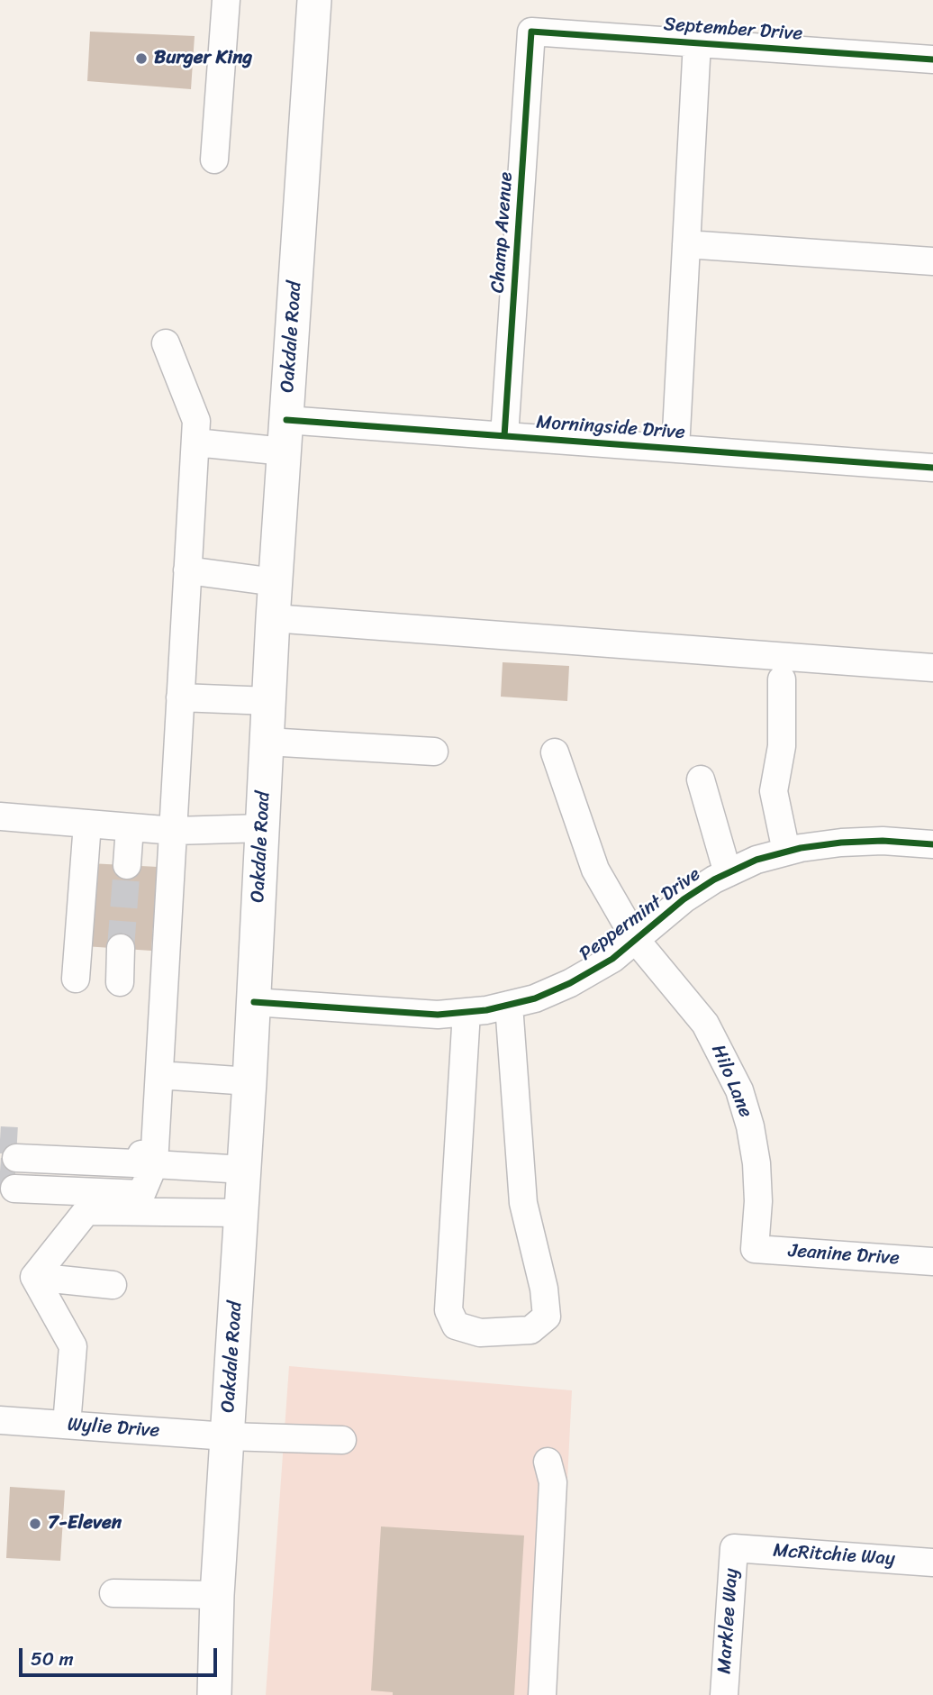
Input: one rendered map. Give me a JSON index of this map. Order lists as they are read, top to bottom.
{
  "streets": {
    "main road": ["Oakdale Road"],
    "street": [
      "September Drive",
      "Champ Avenue",
      "Morningside Drive",
      "Peppermint Drive",
      "Hilo Lane",
      "Jeanine Drive",
      "Wylie Drive",
      "McRitchie Way",
      "Marklee Way"
    ]
  },
  "crossings": [
    ["September Drive", "Champ Avenue"],
    ["Champ Avenue", "Morningside Drive"],
    ["Oakdale Road", "Morningside Drive"],
    ["Oakdale Road", "Peppermint Drive"],
    ["Oakdale Road", "Wylie Drive"],
    ["Peppermint Drive", "Hilo Lane"],
    ["Hilo Lane", "Jeanine Drive"],
    ["McRitchie Way", "Marklee Way"]
  ],
  "places": ["Burger King", "7-Eleven"],
  "scale_bar": "50 m"
}
